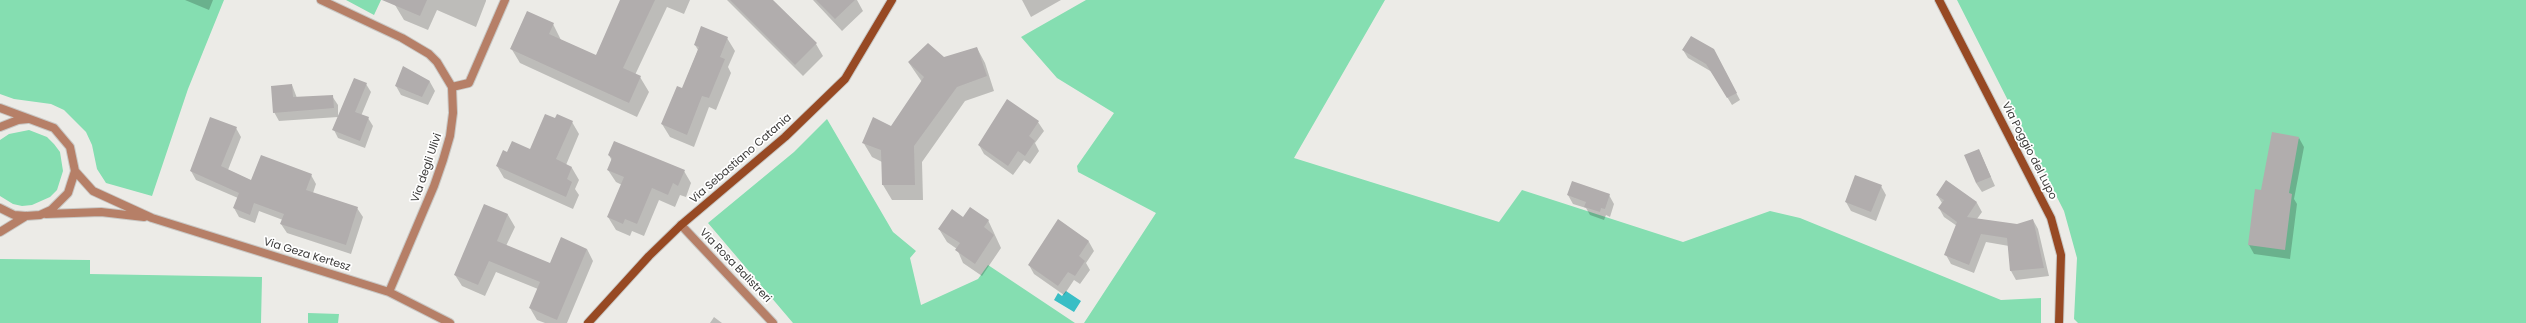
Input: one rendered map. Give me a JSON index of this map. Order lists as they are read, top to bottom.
{
  "streets": {
    "main road": ["Via Poggio del Lupo", "Via Sebastiano Catania"],
    "street": ["Via degli Ulivi", "Via Geza Kertesz", "Via Rosa Balistreri"]
  },
  "crossings": [
    ["Via Sebastiano Catania", "Via Rosa Balistreri"],
    ["Via degli Ulivi", "Via Geza Kertesz"]
  ]
}
